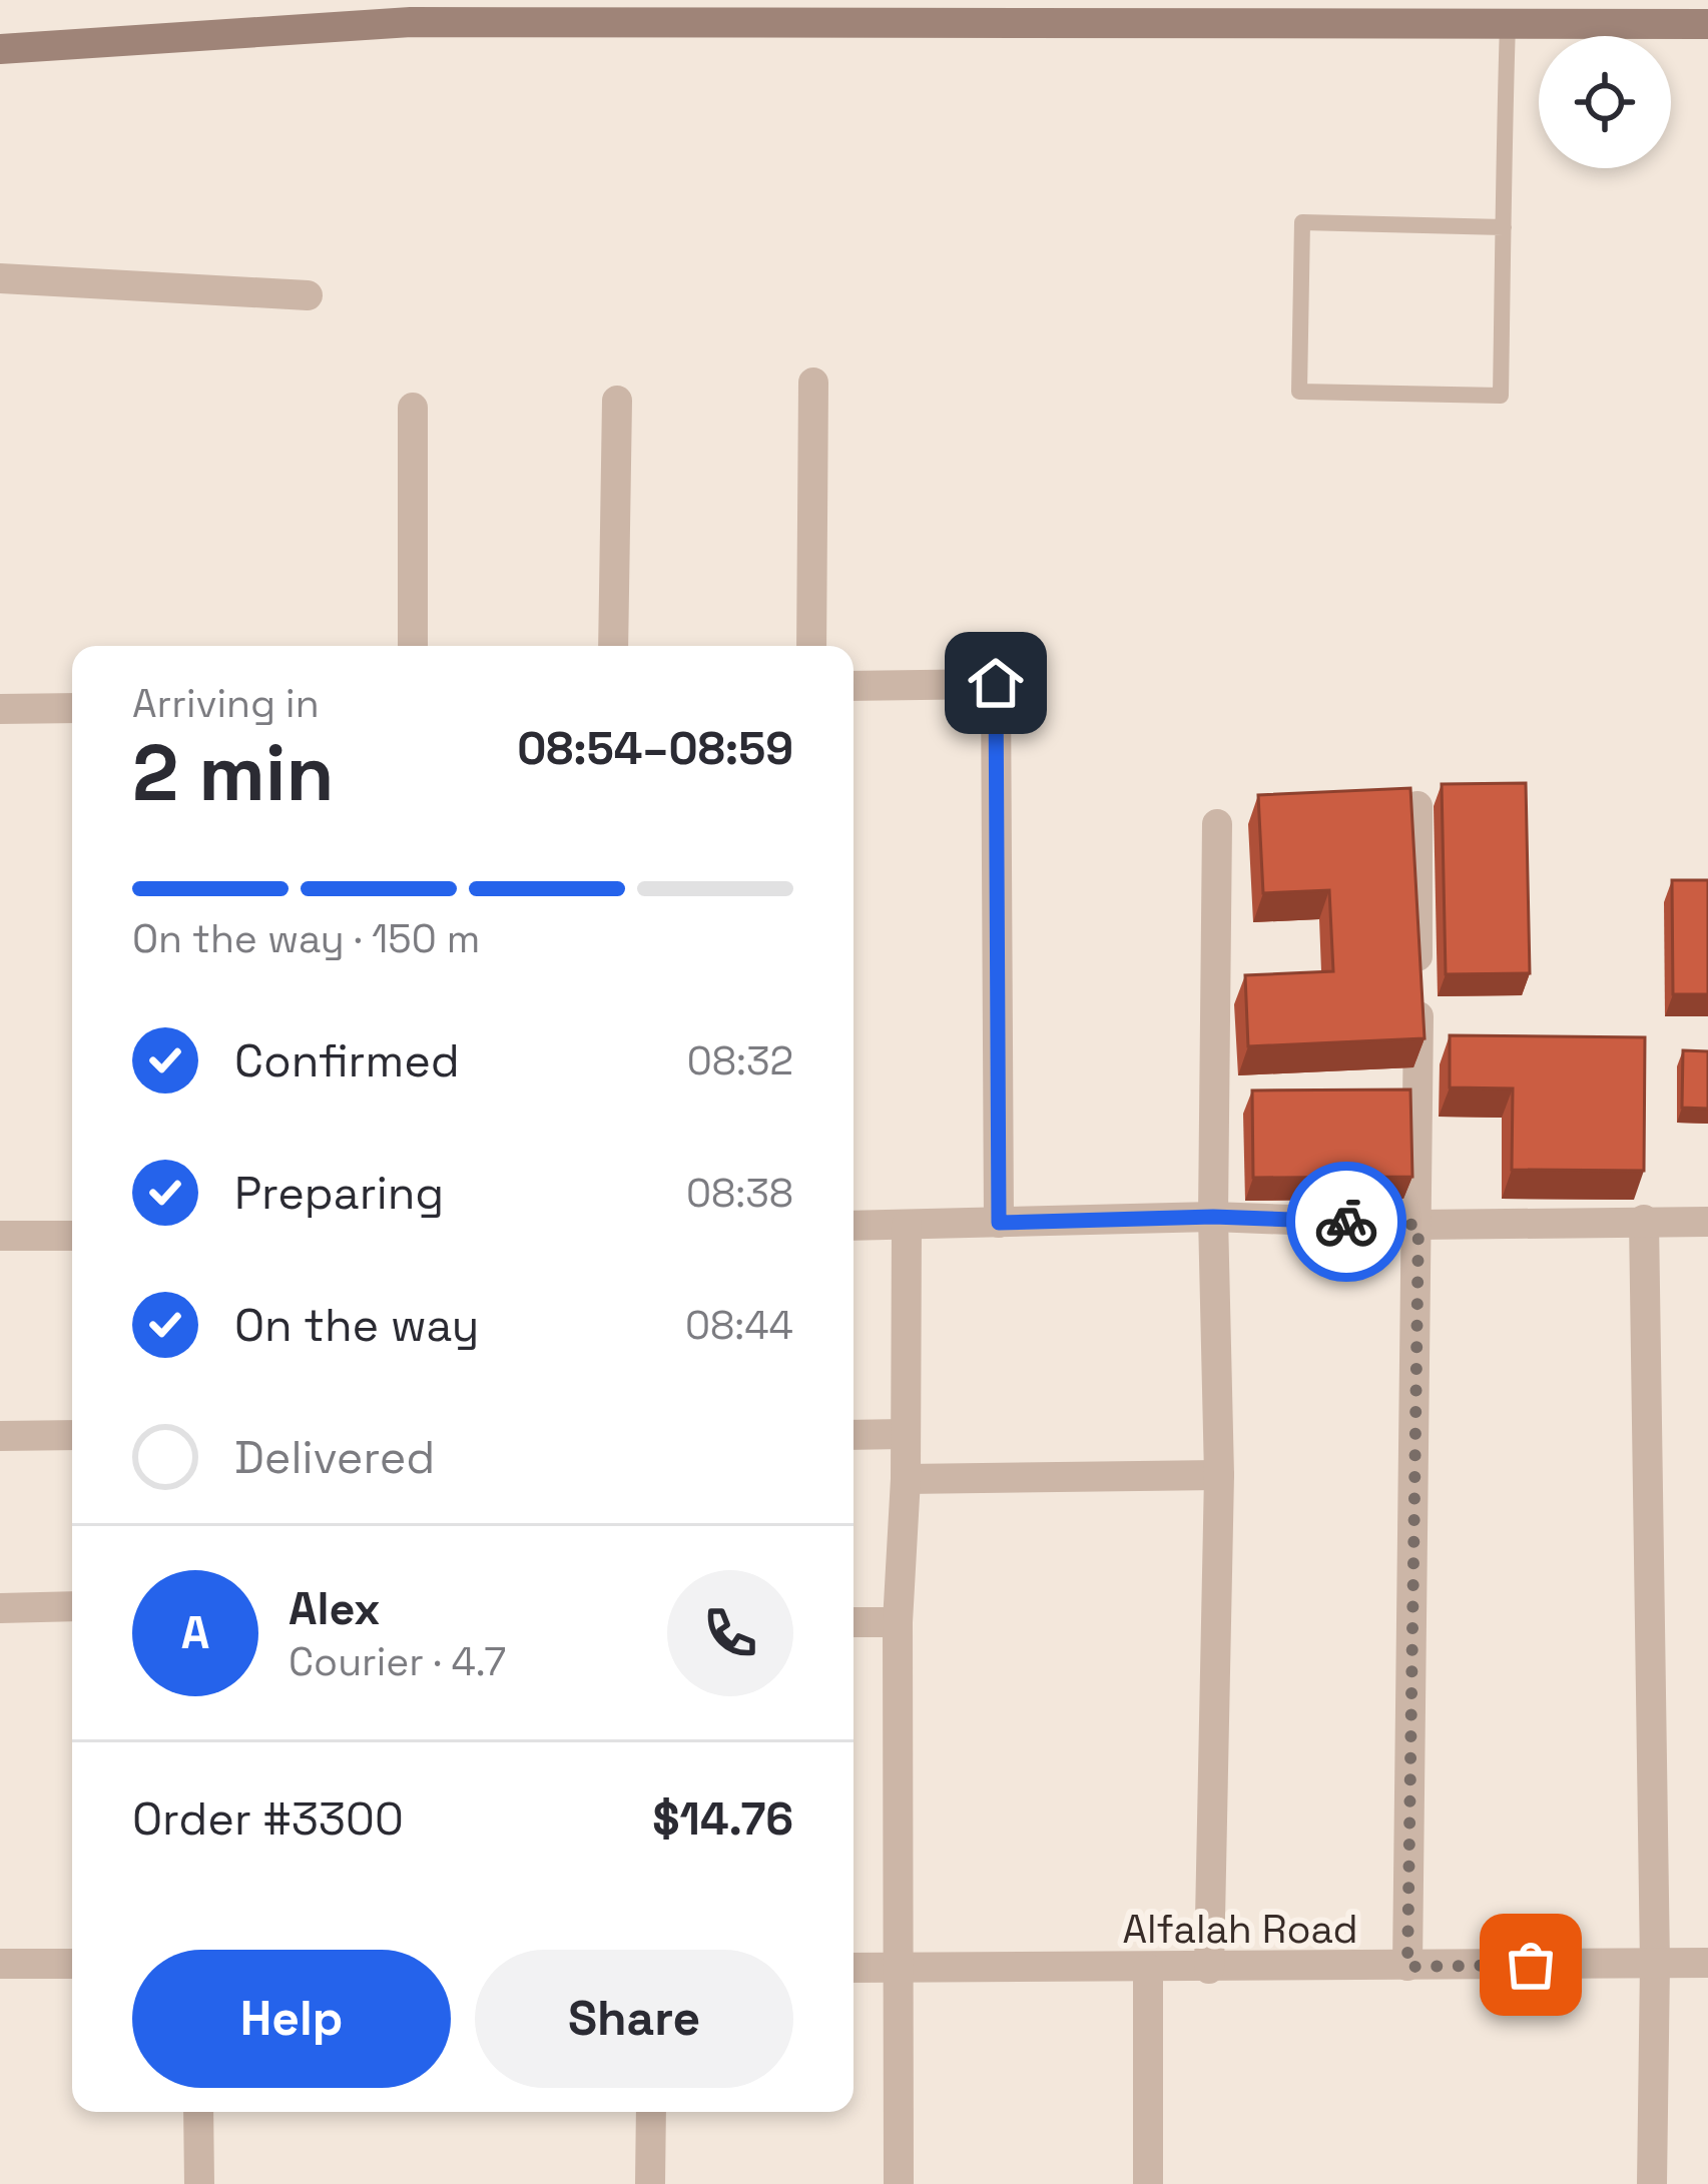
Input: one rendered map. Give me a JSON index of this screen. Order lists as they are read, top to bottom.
{
  "streets": {
    "street": ["Alfalah Road"]
  },
  "page": {
    "heading": ["2 min", "Arriving in", "08:54–08:59"],
    "panel": [
      "Alex",
      "Courier · 4.7",
      "Order #3300",
      "$14.76"
    ],
    "bar": "On the way · 150 m",
    "list": [
      ["Confirmed", "08:32"],
      ["Preparing", "08:38"],
      ["On the way", "08:44"],
      "Delivered"
    ],
    "round": "A",
    "buttons": ["Help", "Share"]
  }
}
